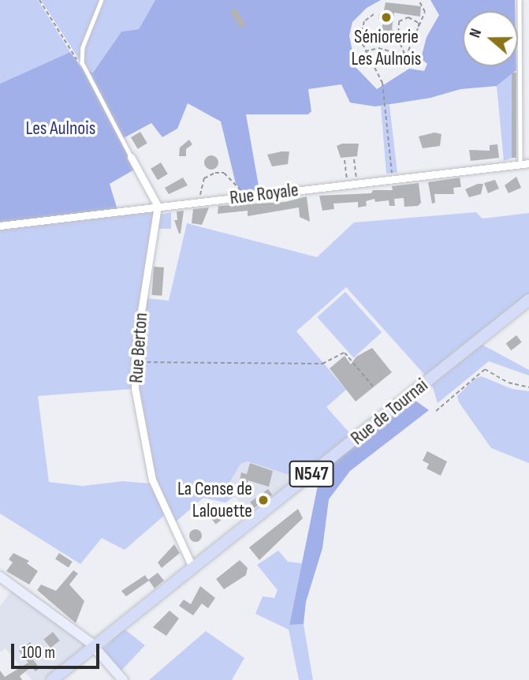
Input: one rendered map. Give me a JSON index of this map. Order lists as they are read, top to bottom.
{
  "streets": {
    "main road": ["Rue de Tournai", "N547"],
    "street": ["Rue Royale", "Rue Berton"]
  },
  "crossings": [
    ["Rue Royale", "Rue Berton"],
    ["Rue Berton", "Rue de Tournai"],
    ["Rue de Tournai", "N547"]
  ],
  "parks": ["Les Aulnois"],
  "places": ["Séniorerie Les Aulnois", "La Cense de Lalouette"],
  "scale_bar": "100 m",
  "north": "left"
}
